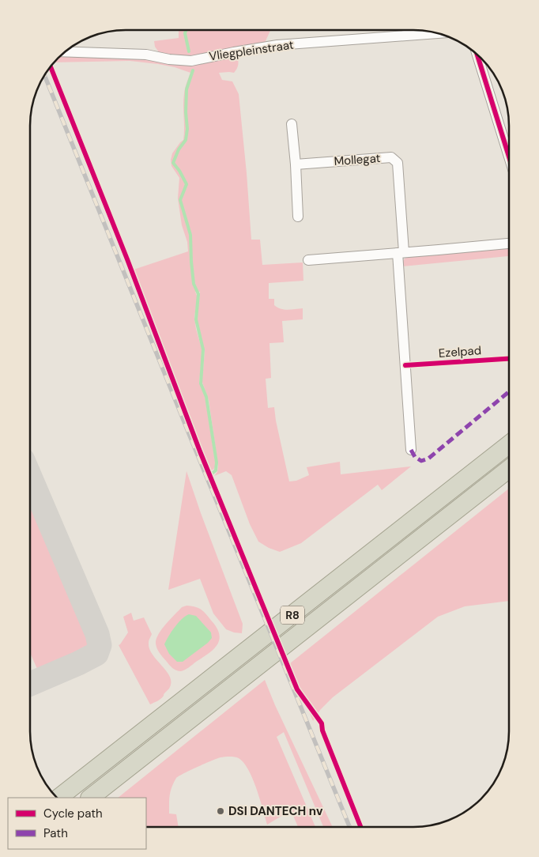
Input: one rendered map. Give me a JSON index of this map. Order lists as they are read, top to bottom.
{
  "streets": {
    "highway": ["R8"],
    "street": ["Vliegpleinstraat", "Mollegat"],
    "cycle path": ["Ezelpad"]
  },
  "places": ["DSI DANTECH nv"],
  "legend": ["Cycle path", "Path"]
}
